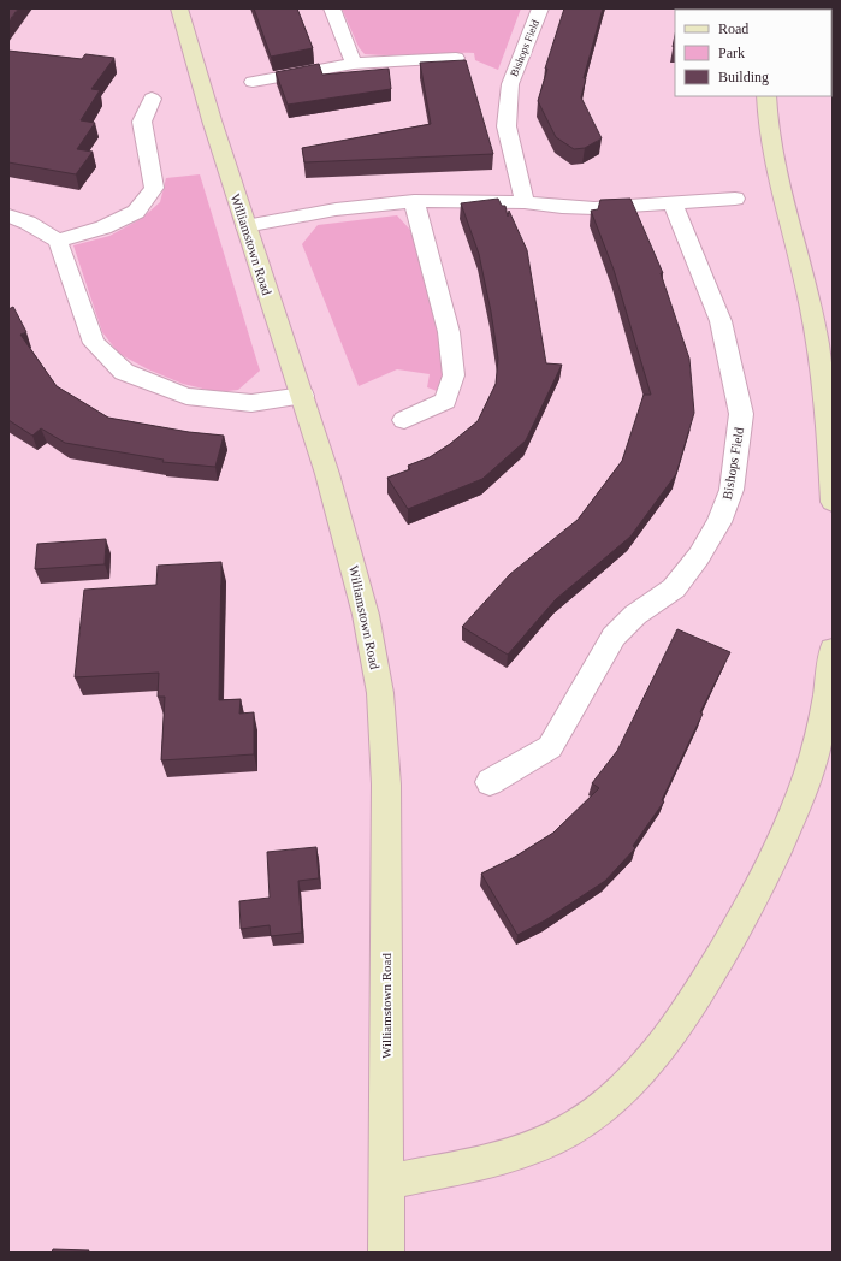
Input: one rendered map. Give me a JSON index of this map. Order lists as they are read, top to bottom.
{
  "streets": {
    "street": ["Bishops Field", "Williamstown Road"]
  },
  "legend": ["Road", "Park", "Building"]
}
